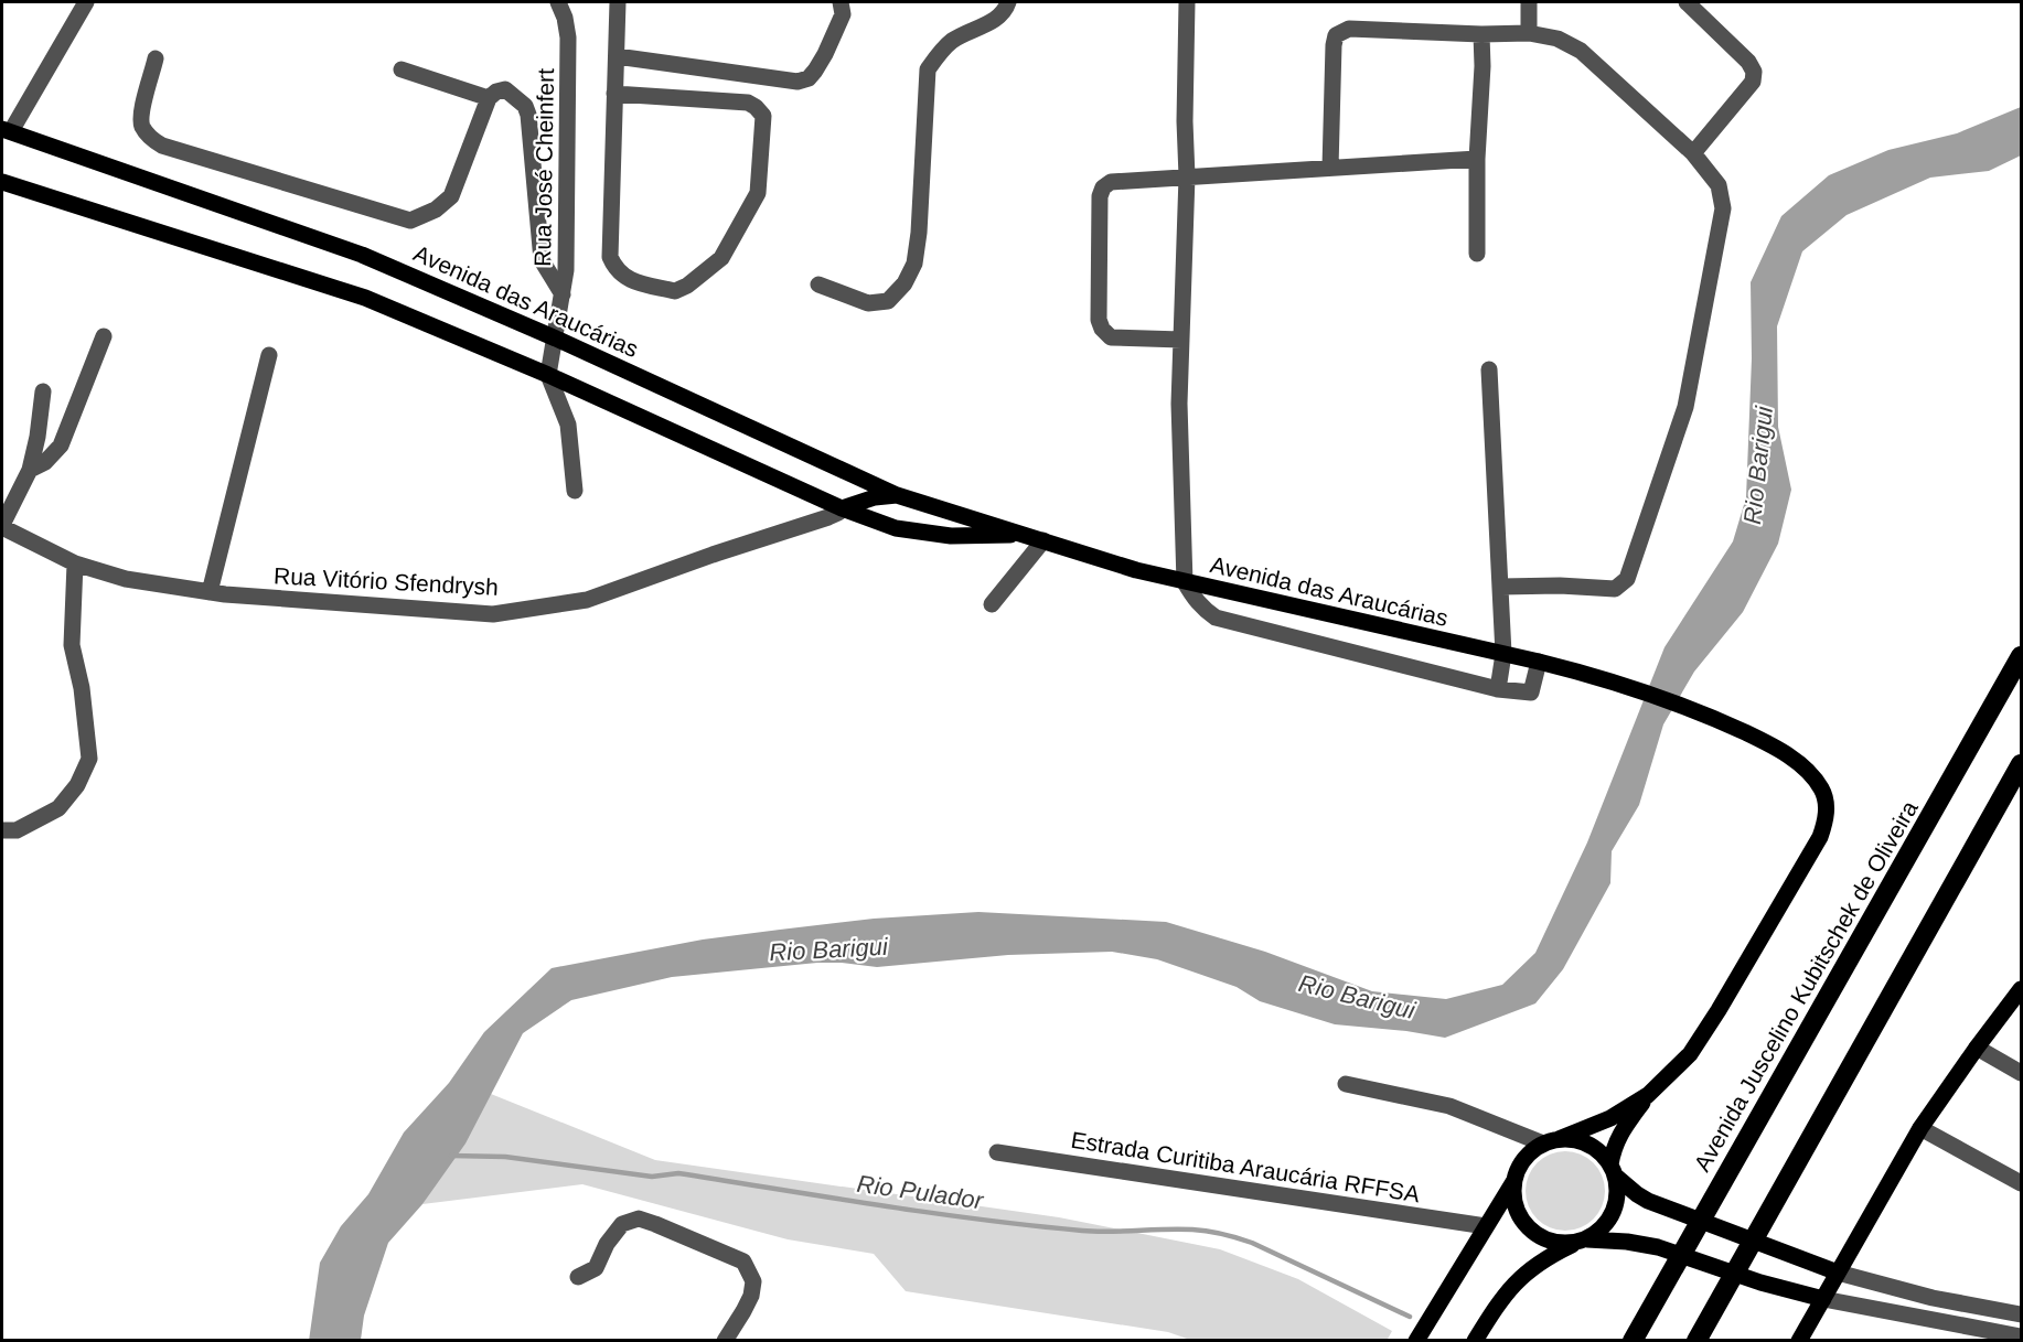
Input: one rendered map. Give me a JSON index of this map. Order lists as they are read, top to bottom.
{
  "streets": {
    "highway": ["Avenida Juscelino Kubitschek de Oliveira"],
    "main road": ["Avenida das Araucárias"],
    "street": ["Rua José Cheinfert", "Rua Vitório Sfendrysh", "Estrada Curitiba Araucária RFFSA"]
  },
  "crossings": [
    ["Rua José Cheinfert", "Avenida das Araucárias"],
    ["Avenida das Araucárias", "Rua Vitório Sfendrysh"]
  ],
  "water": ["Rio Barigui", "Rio Pulador"]
}
